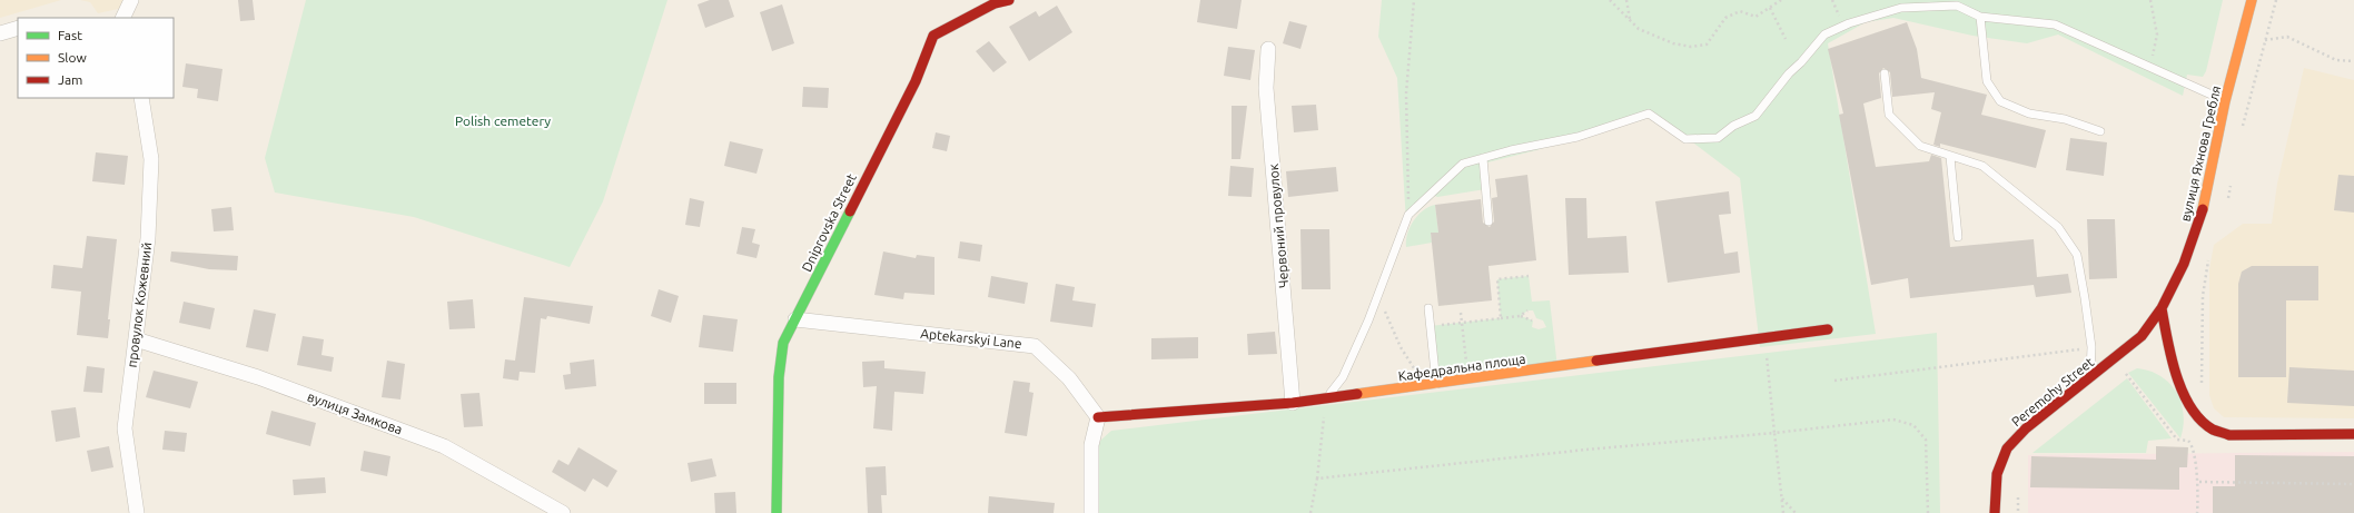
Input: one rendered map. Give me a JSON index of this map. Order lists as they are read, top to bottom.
{
  "streets": {
    "street": [
      "вулиця Яхнова Гребля",
      "Dniprovska Street",
      "Червоний провулок",
      "провулок Кожевний",
      "Aptekarskyi Lane",
      "Кафедральна площа",
      "Peremohy Street",
      "вулиця Замкова"
    ]
  },
  "crossings": [
    ["вулиця Яхнова Гребля", "Peremohy Street"],
    ["Dniprovska Street", "Aptekarskyi Lane"],
    ["Червоний провулок", "Кафедральна площа"],
    ["провулок Кожевний", "вулиця Замкова"],
    ["Aptekarskyi Lane", "Кафедральна площа"]
  ],
  "parks": ["Polish cemetery"],
  "legend": ["Fast", "Slow", "Jam"]
}
